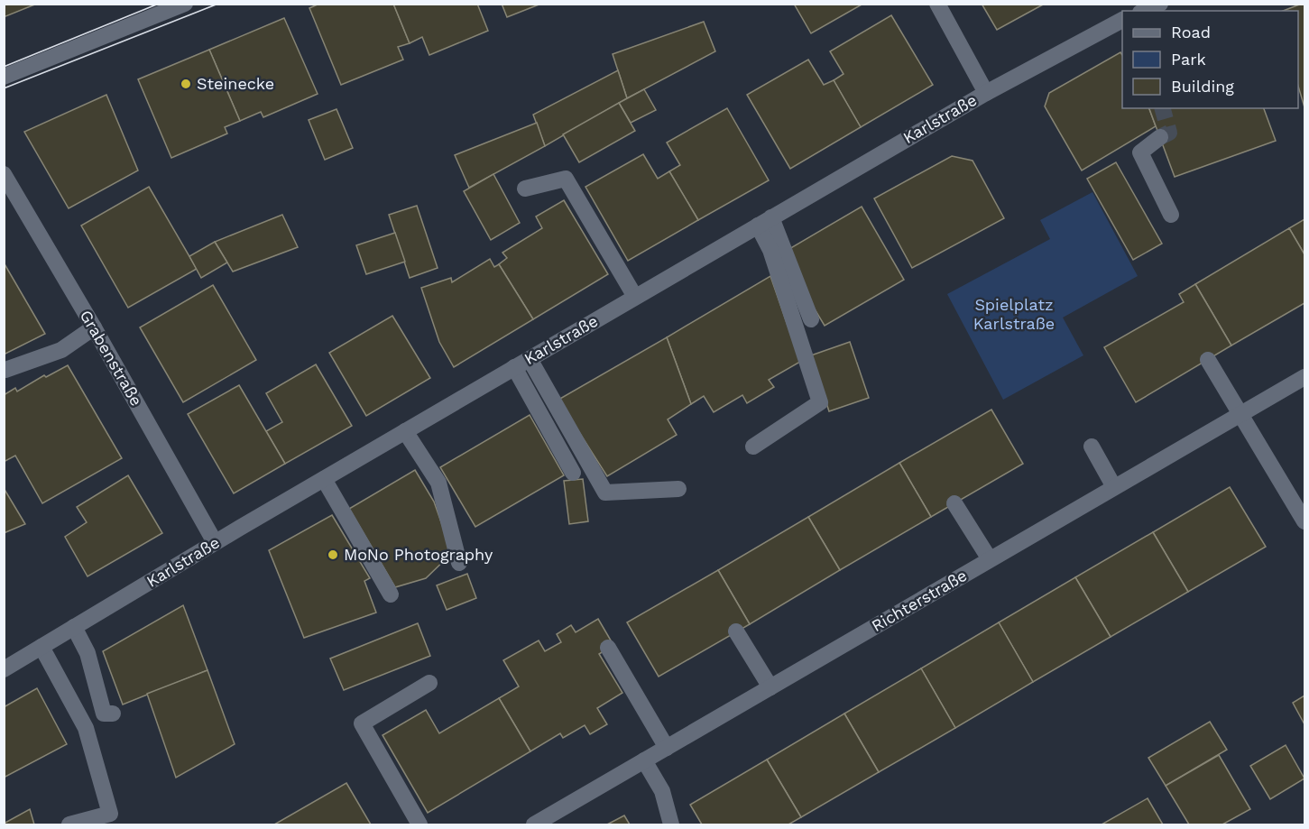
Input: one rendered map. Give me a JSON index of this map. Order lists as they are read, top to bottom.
{
  "streets": {
    "street": ["Karlstraße", "Grabenstraße", "Richterstraße"]
  },
  "crossings": [
    ["Karlstraße", "Grabenstraße"]
  ],
  "parks": ["Spielplatz Karlstraße"],
  "places": ["Steinecke", "MoNo Photography"],
  "legend": ["Road", "Park", "Building"]
}
